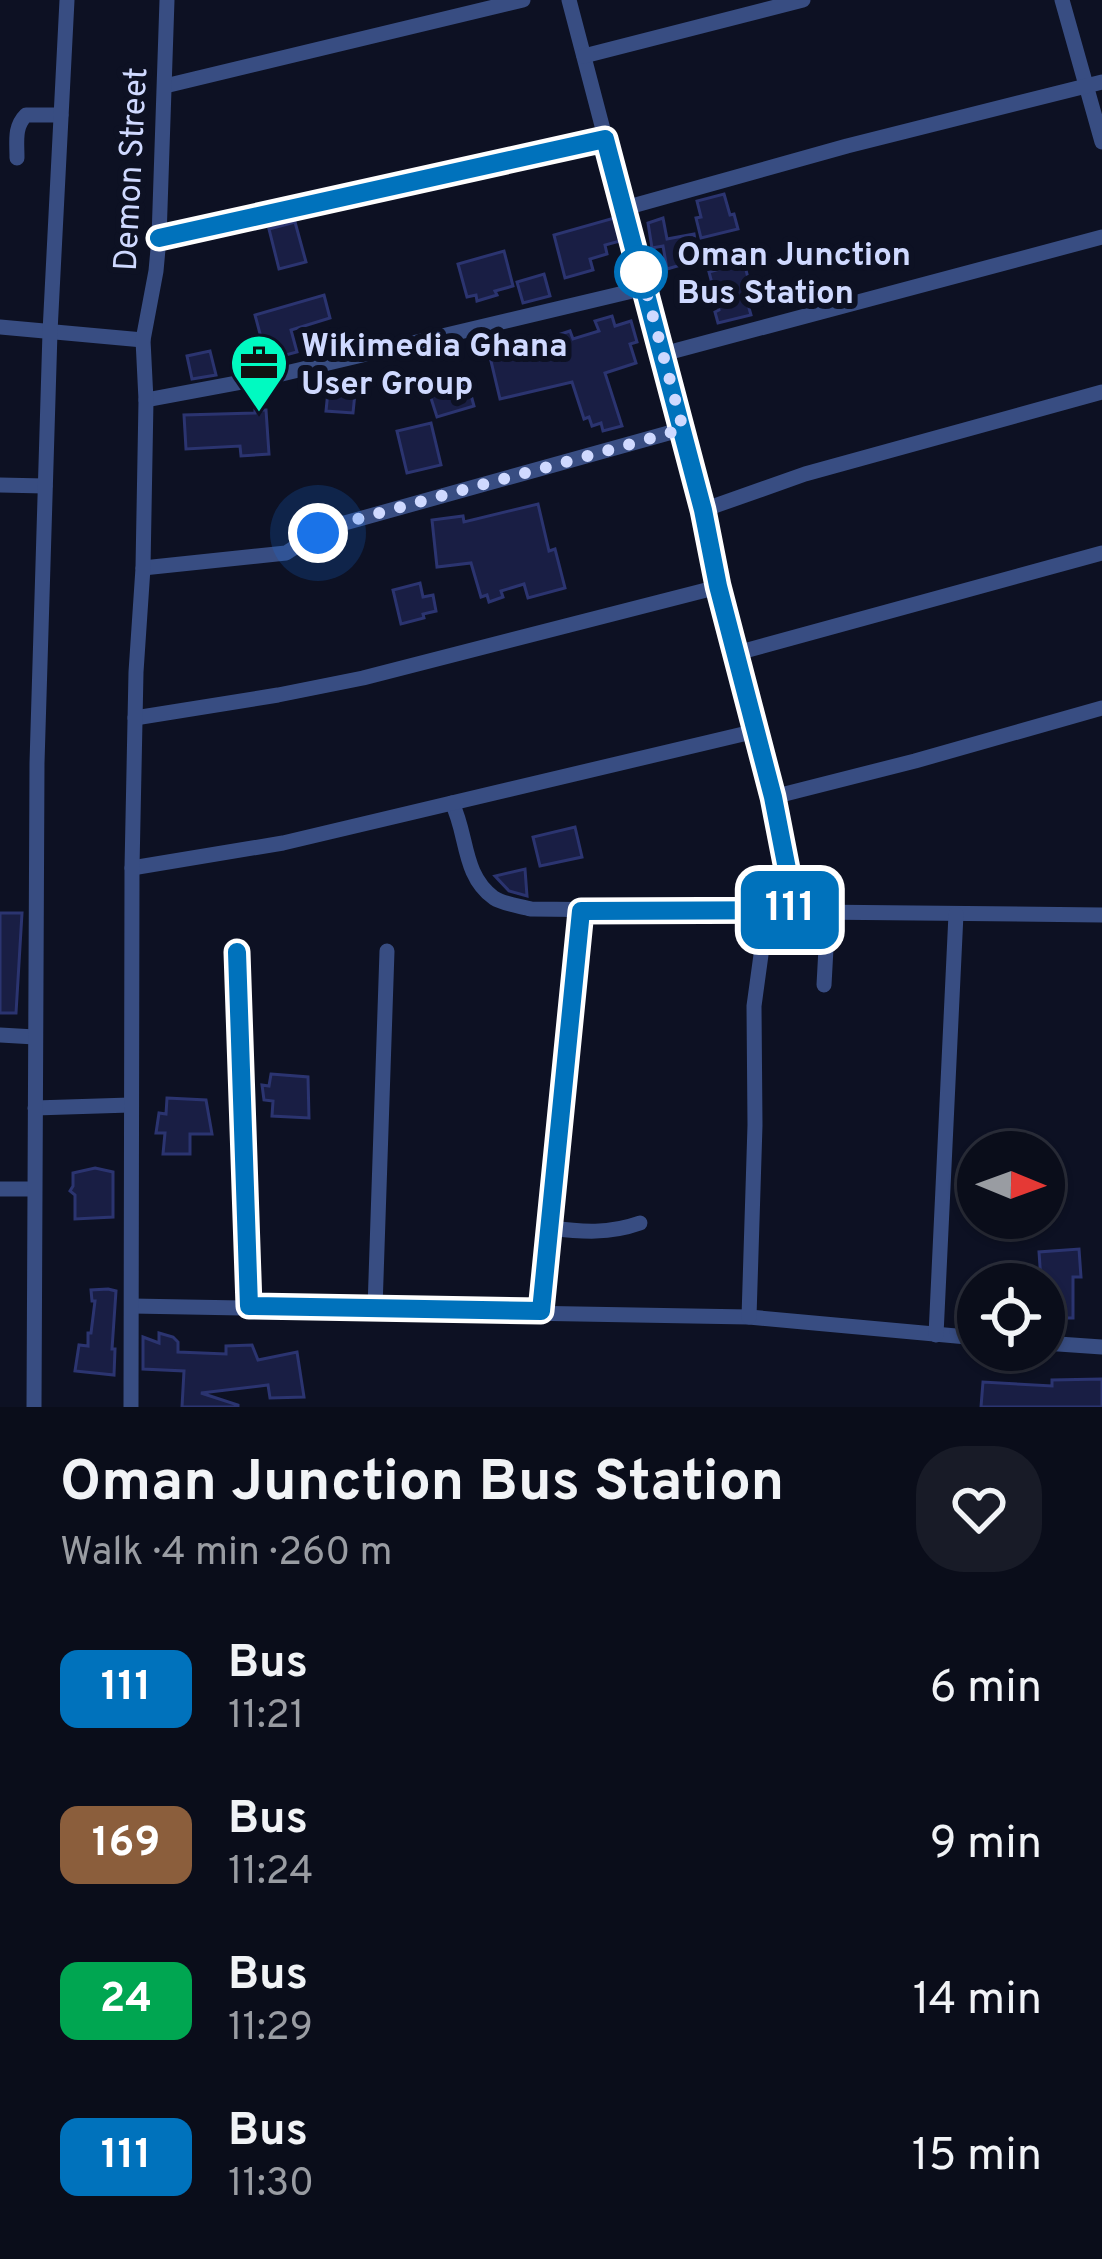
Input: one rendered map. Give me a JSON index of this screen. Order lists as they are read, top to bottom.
{
  "streets": {
    "street": ["Demon Street"]
  },
  "places": {
    "other": ["Oman Junction Bus Station"],
    "office": ["Wikimedia Ghana User Group"]
  },
  "lines": ["bus line 111"],
  "north": "right",
  "page": {
    "on_map": "111",
    "heading": ["Oman Junction Bus Station", "Walk · 4 min · 260 m"],
    "list": [
      {
        "mark": "111",
        "name": "Bus",
        "note": "11:21",
        "value": "6 min"
      },
      {
        "mark": "169",
        "name": "Bus",
        "note": "11:24",
        "value": "9 min"
      },
      {
        "mark": "24",
        "name": "Bus",
        "note": "11:29",
        "value": "14 min"
      },
      {
        "mark": "111",
        "name": "Bus",
        "note": "11:30",
        "value": "15 min"
      }
    ]
  }
}
